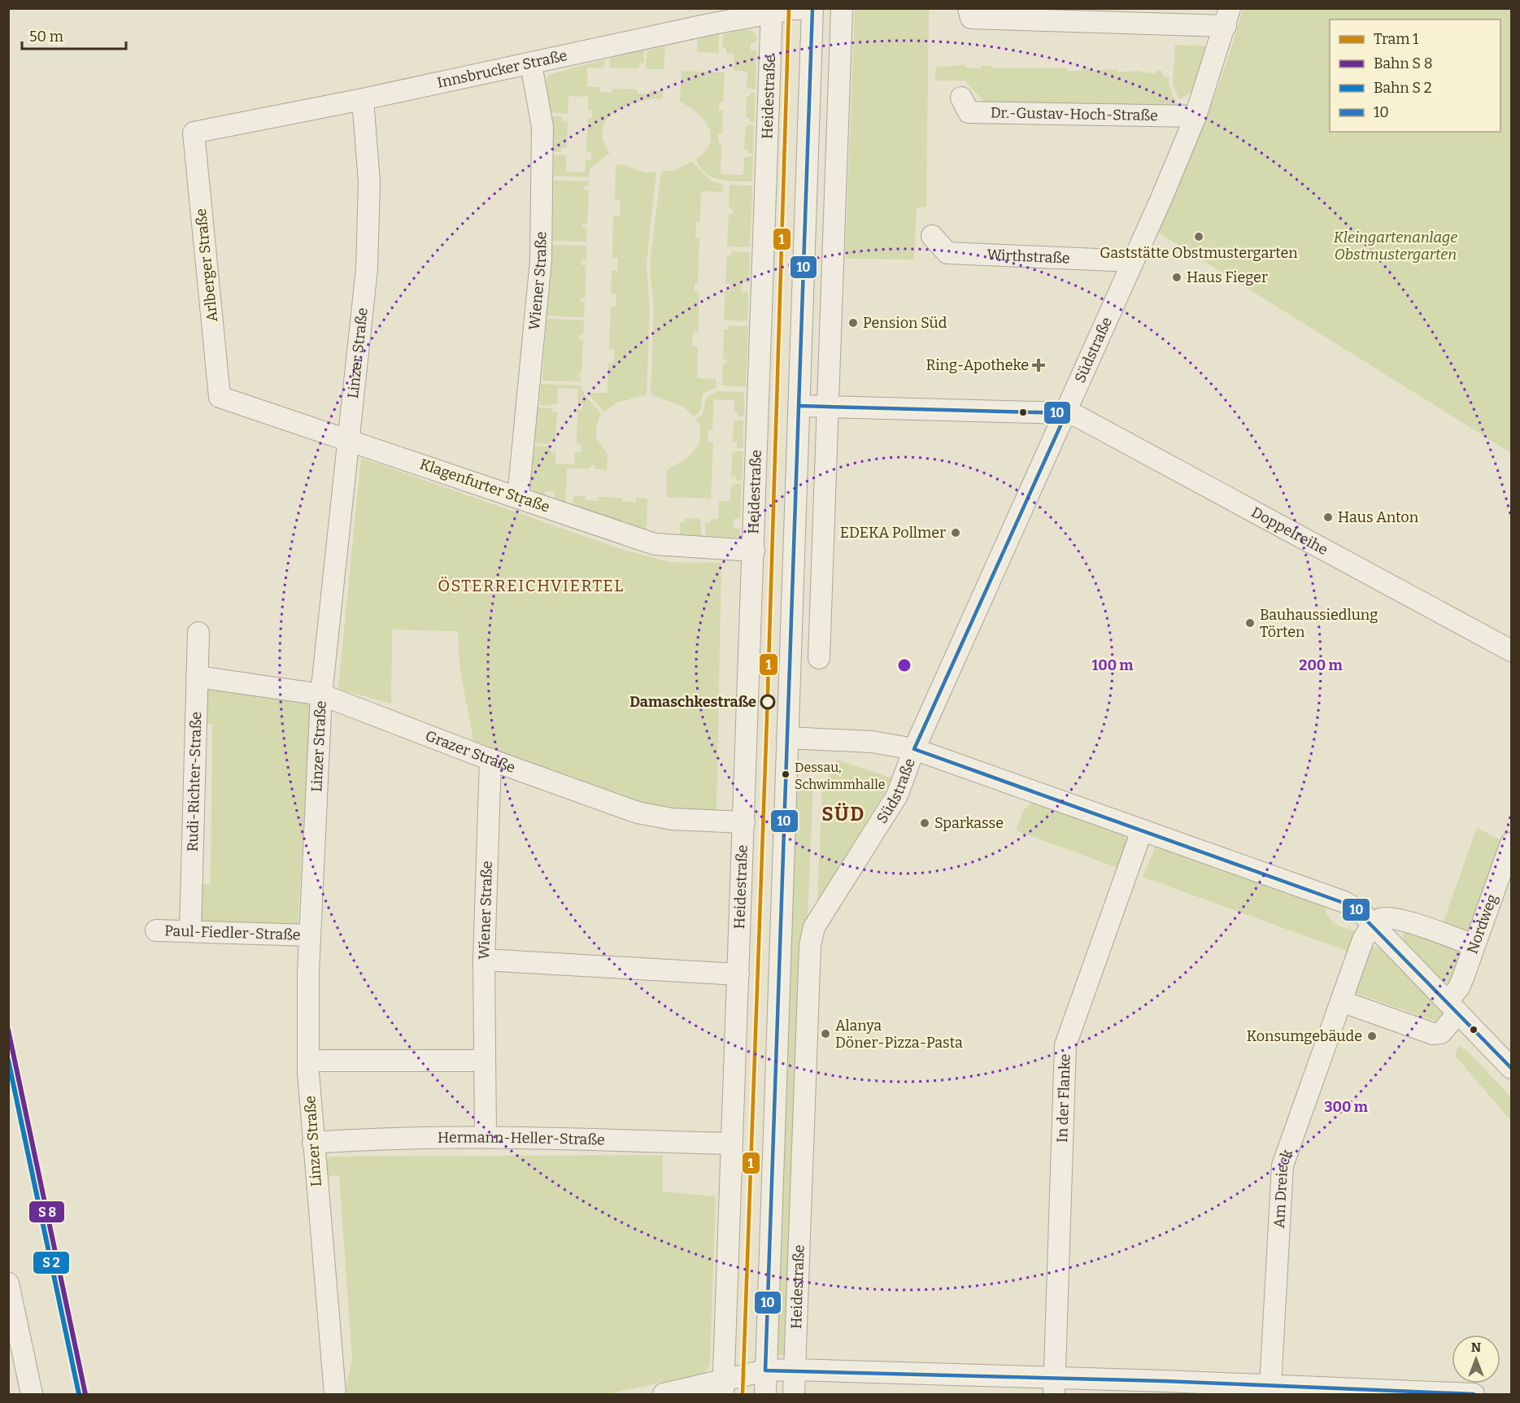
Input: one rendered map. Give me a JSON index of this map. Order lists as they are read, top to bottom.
{
  "streets": {
    "street": [
      "Innsbrucker Straße",
      "Heidestraße",
      "Dr.-Gustav-Hoch-Straße",
      "Wirthstraße",
      "Arlberger Straße",
      "Wiener Straße",
      "Südstraße",
      "Linzer Straße",
      "Klagenfurter Straße",
      "Doppelreihe",
      "Grazer Straße",
      "Rudi-Richter-Straße",
      "Nordweg",
      "Paul-Fiedler-Straße",
      "In der Flanke",
      "Hermann-Heller-Straße",
      "Am Dreieck"
    ]
  },
  "crossings": [
    ["Innsbrucker Straße", "Heidestraße"],
    ["Innsbrucker Straße", "Arlberger Straße"],
    ["Innsbrucker Straße", "Wiener Straße"],
    ["Innsbrucker Straße", "Linzer Straße"],
    ["Heidestraße", "Südstraße"],
    ["Heidestraße", "Klagenfurter Straße"],
    ["Heidestraße", "Grazer Straße"],
    ["Heidestraße", "Hermann-Heller-Straße"],
    ["Dr.-Gustav-Hoch-Straße", "Südstraße"],
    ["Wirthstraße", "Südstraße"],
    ["Arlberger Straße", "Klagenfurter Straße"],
    ["Wiener Straße", "Klagenfurter Straße"],
    ["Wiener Straße", "Grazer Straße"],
    ["Wiener Straße", "Hermann-Heller-Straße"],
    ["Südstraße", "Doppelreihe"],
    ["Linzer Straße", "Klagenfurter Straße"],
    ["Linzer Straße", "Grazer Straße"],
    ["Linzer Straße", "Paul-Fiedler-Straße"],
    ["Linzer Straße", "Hermann-Heller-Straße"],
    ["Grazer Straße", "Rudi-Richter-Straße"],
    ["Rudi-Richter-Straße", "Paul-Fiedler-Straße"]
  ],
  "districts": ["ÖSTERREICHVIERTEL", "SÜD"],
  "parks": ["Kleingartenanlage Obstmustergarten"],
  "places": {
    "other": [
      "Gaststätte Obstmustergarten",
      "Haus Fieger",
      "Pension Süd",
      "Haus Anton",
      "EDEKA Pollmer",
      "Bauhaussiedlung Törten",
      "Damaschkestraße",
      "Dessau, Schwimmhalle",
      "Sparkasse",
      "Alanya Döner-Pizza-Pasta",
      "Konsumgebäude"
    ],
    "health": ["Ring-Apotheke"]
  },
  "lines": ["tram line 1", "transit line 10"],
  "legend": [
    "Tram 1",
    "Bahn S 8",
    "Bahn S 2",
    "10"
  ],
  "scale_bar": "50 m",
  "north": "top",
  "rings": ["100 m", "200 m", "300 m"]
}
